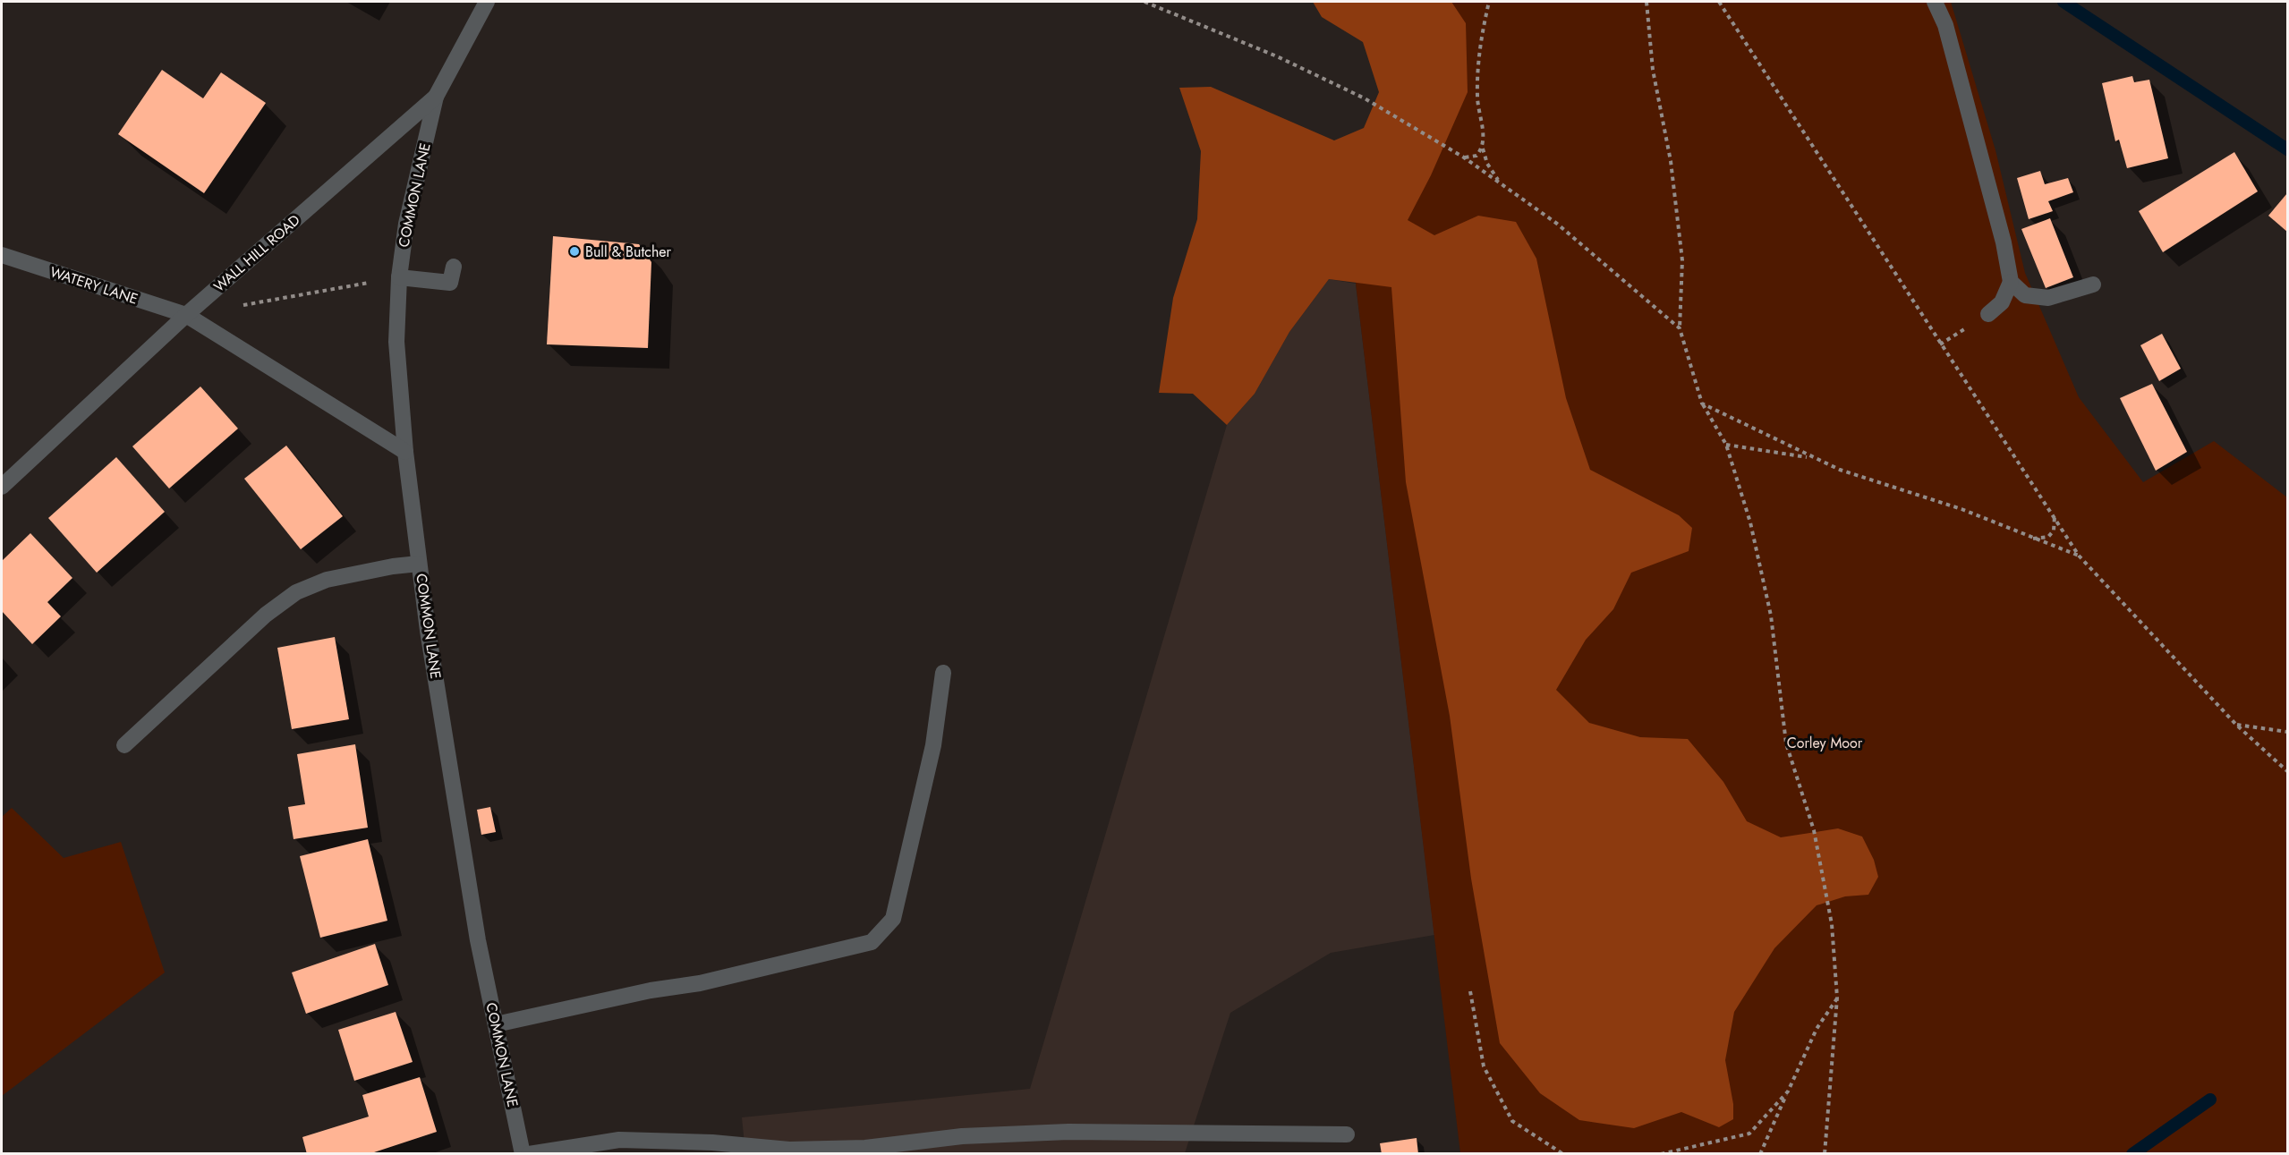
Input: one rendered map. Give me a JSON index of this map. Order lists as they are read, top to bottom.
{
  "streets": {
    "street": ["COMMON LANE", "WALL HILL ROAD", "WATERY LANE"]
  },
  "crossings": [
    ["COMMON LANE", "WALL HILL ROAD"],
    ["COMMON LANE", "WATERY LANE"],
    ["WALL HILL ROAD", "WATERY LANE"]
  ],
  "parks": ["Corley Moor"],
  "places": ["Bull & Butcher"]
}
